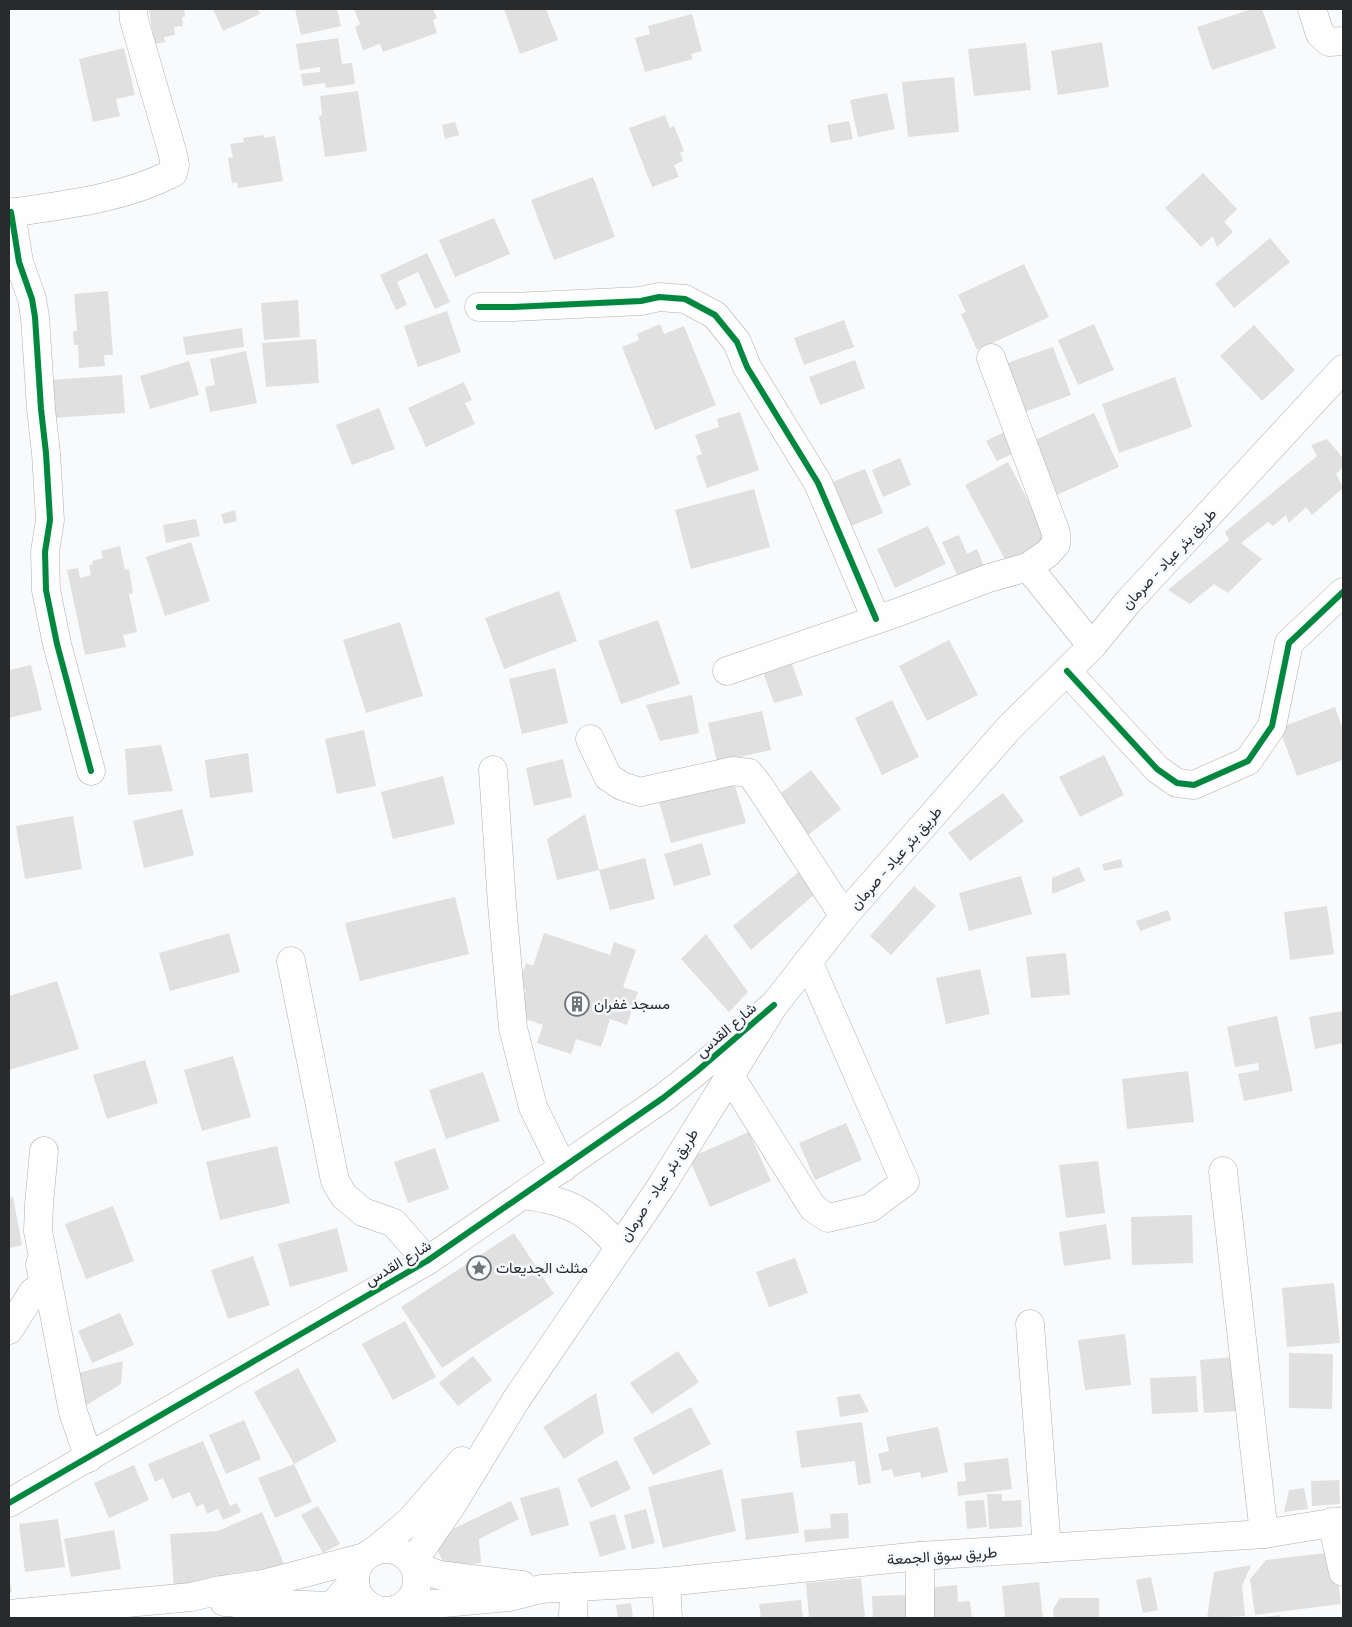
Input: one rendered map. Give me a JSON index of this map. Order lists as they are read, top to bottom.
{
  "streets": {
    "main road": ["طريق بئر عياد - صرمان", "شارع القدس", "طريق سوق الجمعة"]
  },
  "crossings": [
    ["طريق بئر عياد - صرمان", "شارع القدس"]
  ],
  "places": {
    "building": ["مسجد غفران"],
    "place": ["مثلث الجديعات"]
  }
}
